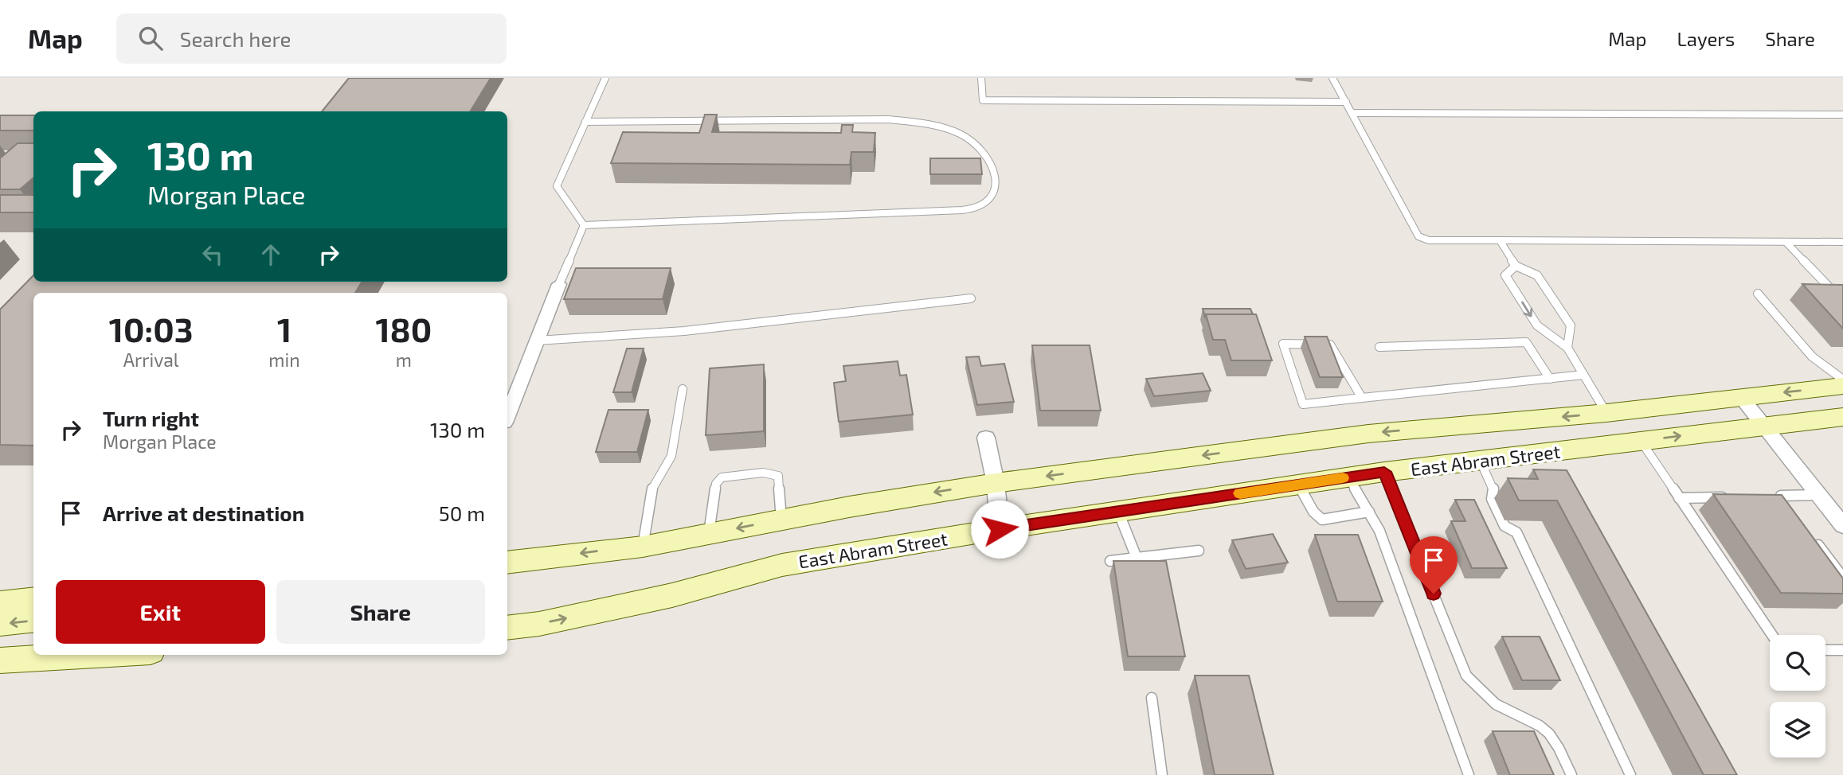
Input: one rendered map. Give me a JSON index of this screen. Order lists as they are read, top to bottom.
{
  "streets": {
    "main road": ["East Abram Street"]
  },
  "page": {
    "header": "Map",
    "search": "Search here",
    "nav": ["Map", "Layers", "Share"],
    "turn": ["130 m", "Morgan Place"],
    "eta": [
      "10:03",
      "Arrival",
      "1",
      "min",
      "180",
      "m"
    ],
    "list": [
      {
        "name": "Turn right",
        "note": "Morgan Place",
        "value": "130 m"
      },
      {
        "name": "Arrive at destination",
        "value": "50 m"
      }
    ],
    "buttons": ["Exit", "Share"]
  }
}
